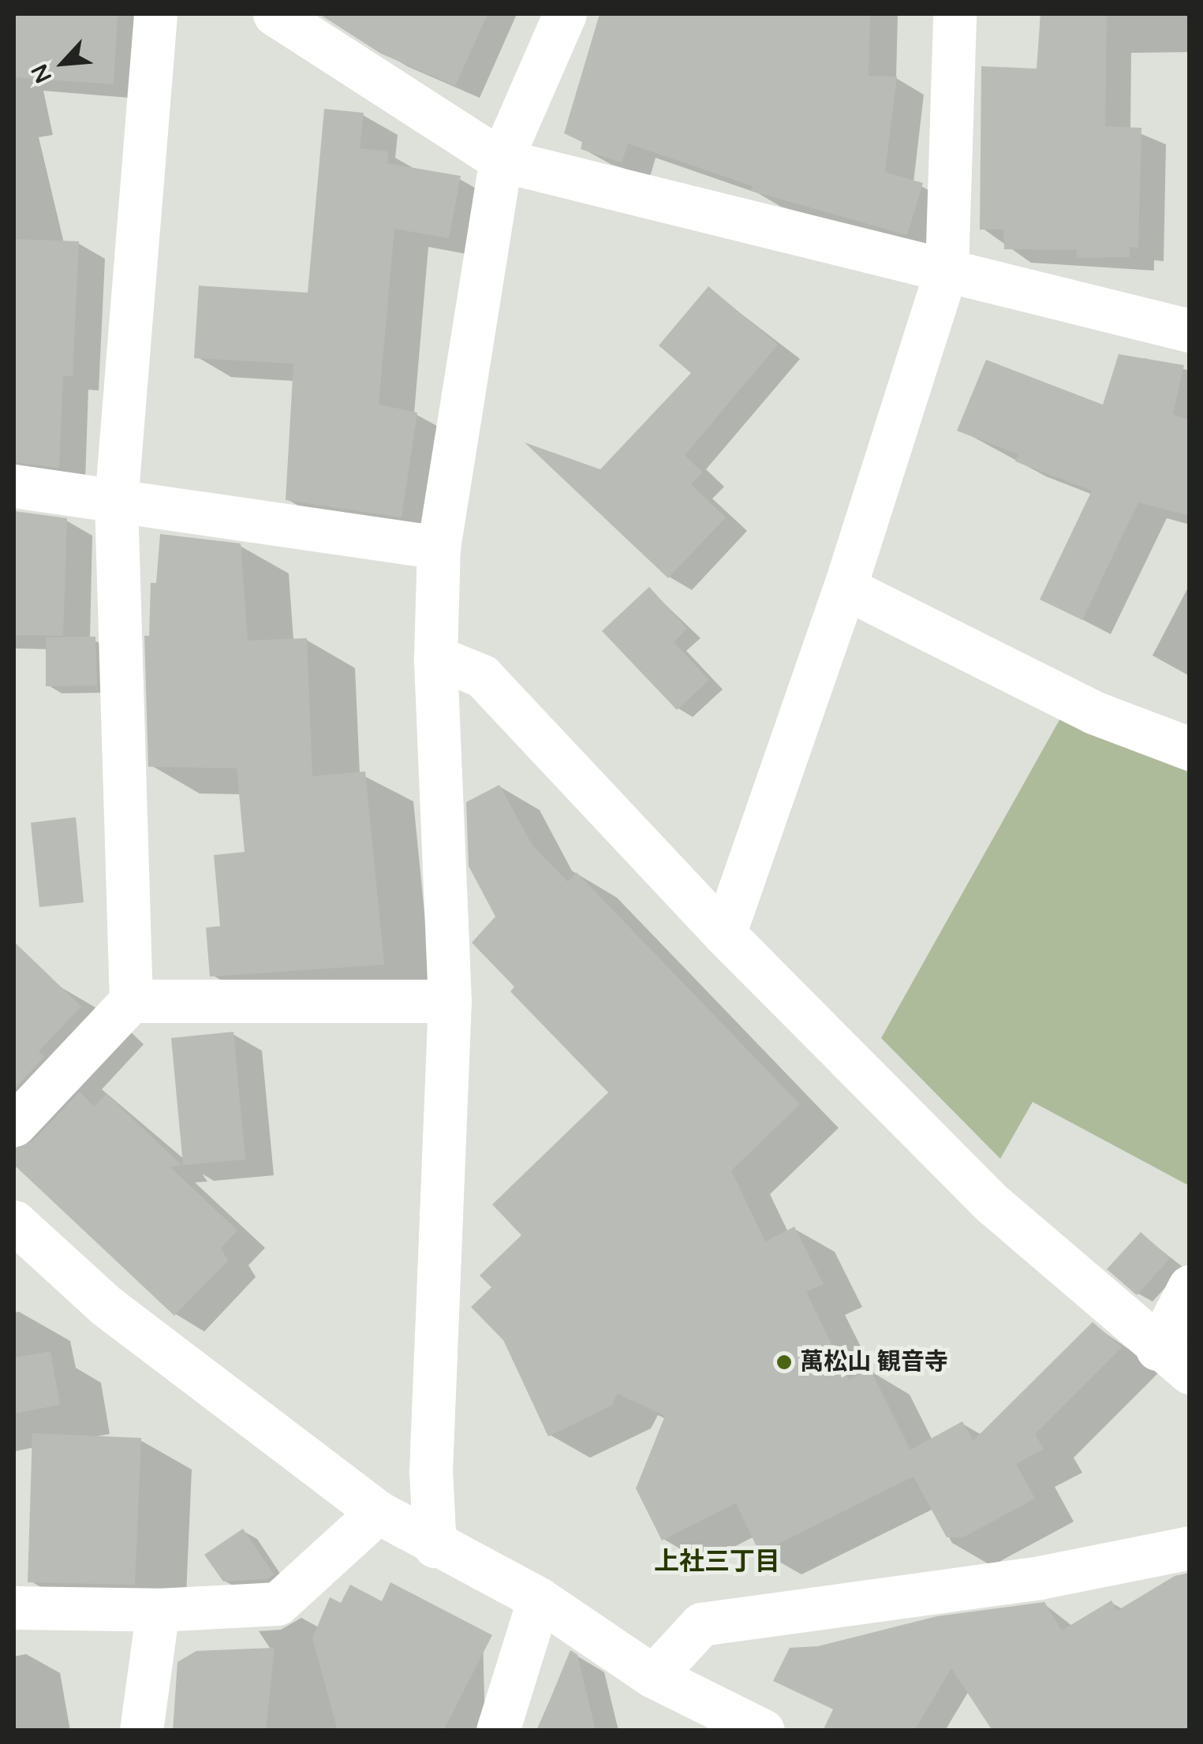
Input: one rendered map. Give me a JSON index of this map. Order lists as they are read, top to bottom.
{
  "districts": ["上社三丁目"],
  "places": ["萬松山 観音寺"],
  "north": "bottom left"
}
